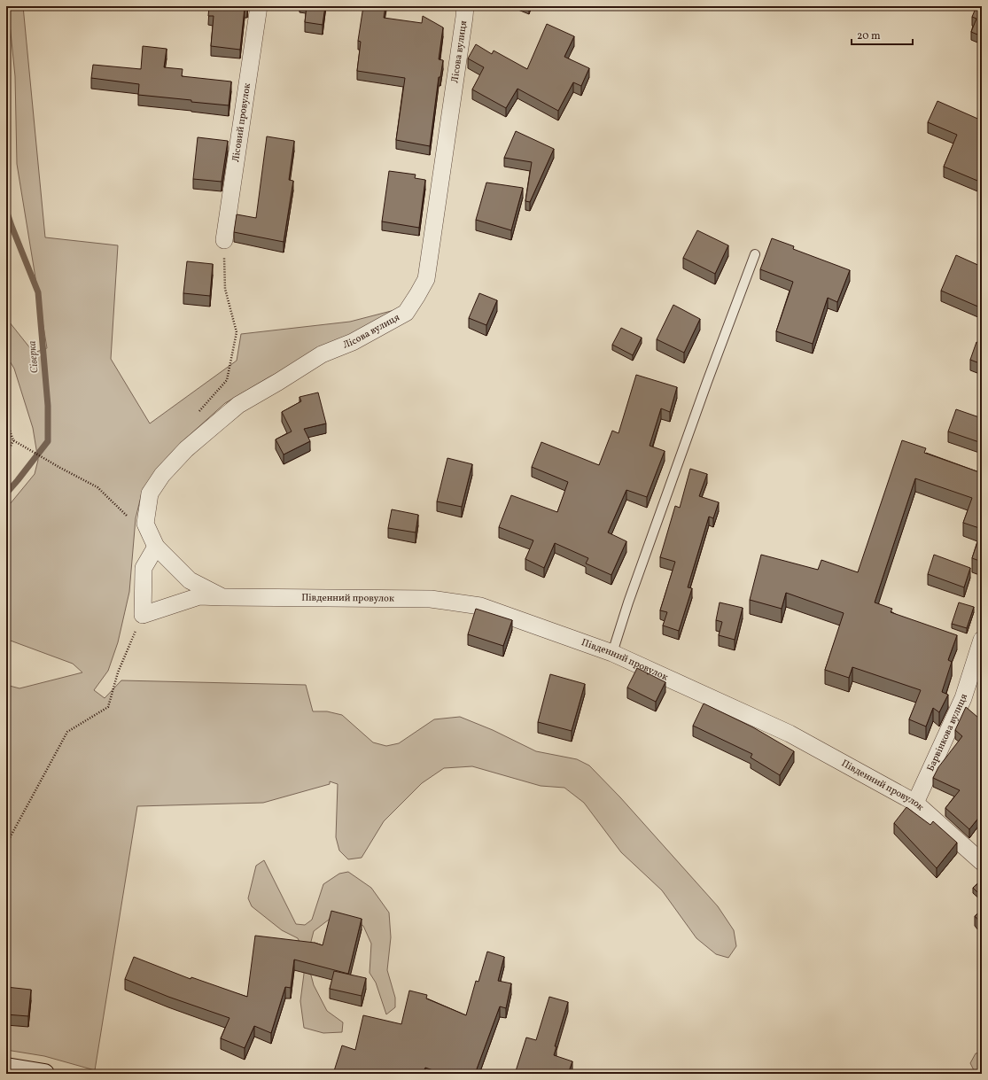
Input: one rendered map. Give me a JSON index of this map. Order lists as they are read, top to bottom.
{
  "streets": {
    "street": [
      "Лісова вулиця",
      "Лісовий провулок",
      "Південний провулок",
      "Барвінкова вулиця"
    ]
  },
  "crossings": [
    ["Лісова вулиця", "Південний провулок"],
    ["Південний провулок", "Барвінкова вулиця"]
  ],
  "water": ["Сіверка"],
  "scale_bar": "20 m"
}
